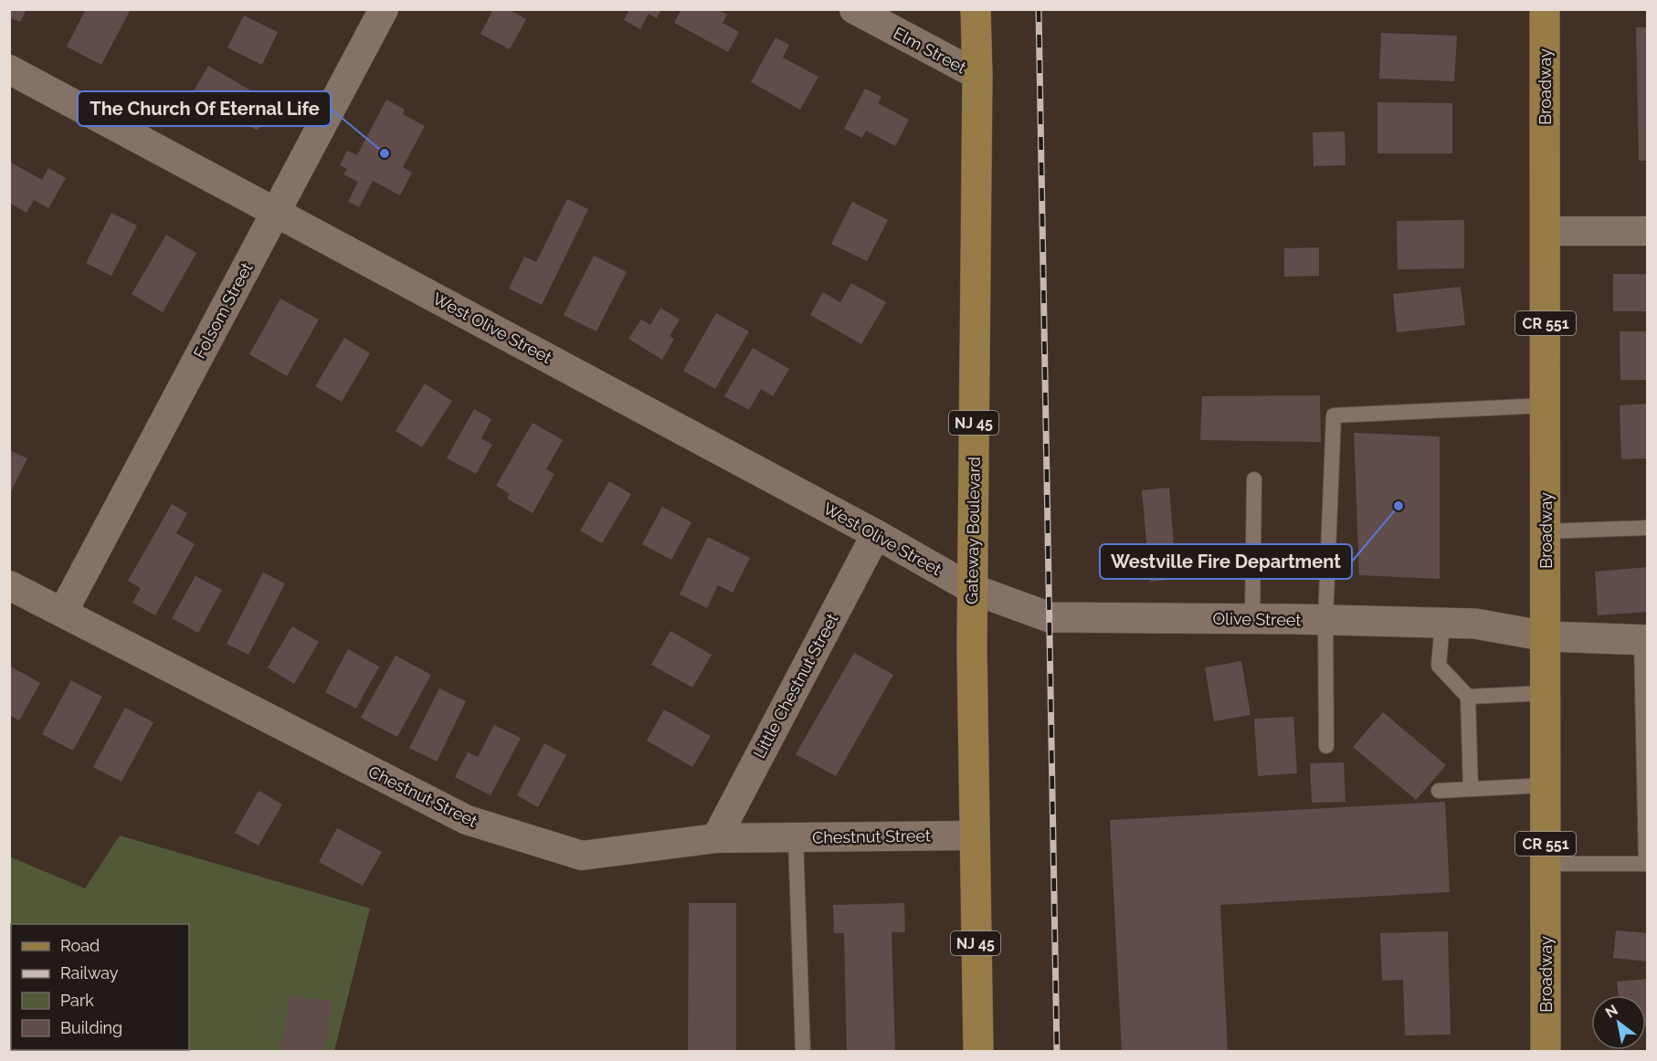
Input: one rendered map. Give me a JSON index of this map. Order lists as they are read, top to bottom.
{
  "streets": {
    "main road": [
      "Broadway",
      "CR 551",
      "NJ 45",
      "Gateway Boulevard"
    ],
    "street": [
      "Elm Street",
      "Folsom Street",
      "West Olive Street",
      "Olive Street",
      "Little Chestnut Street",
      "Chestnut Street"
    ]
  },
  "crossings": [
    ["Elm Street", "Gateway Boulevard"],
    ["Broadway", "Olive Street"],
    ["Folsom Street", "West Olive Street"],
    ["Folsom Street", "Chestnut Street"],
    ["West Olive Street", "Gateway Boulevard"],
    ["West Olive Street", "Olive Street"],
    ["West Olive Street", "Little Chestnut Street"],
    ["Gateway Boulevard", "Olive Street"],
    ["Gateway Boulevard", "Chestnut Street"],
    ["Little Chestnut Street", "Chestnut Street"]
  ],
  "places": ["The Church Of Eternal Life", "Westville Fire Department"],
  "legend": [
    "Road",
    "Railway",
    "Park",
    "Building"
  ],
  "north": "top left"
}
